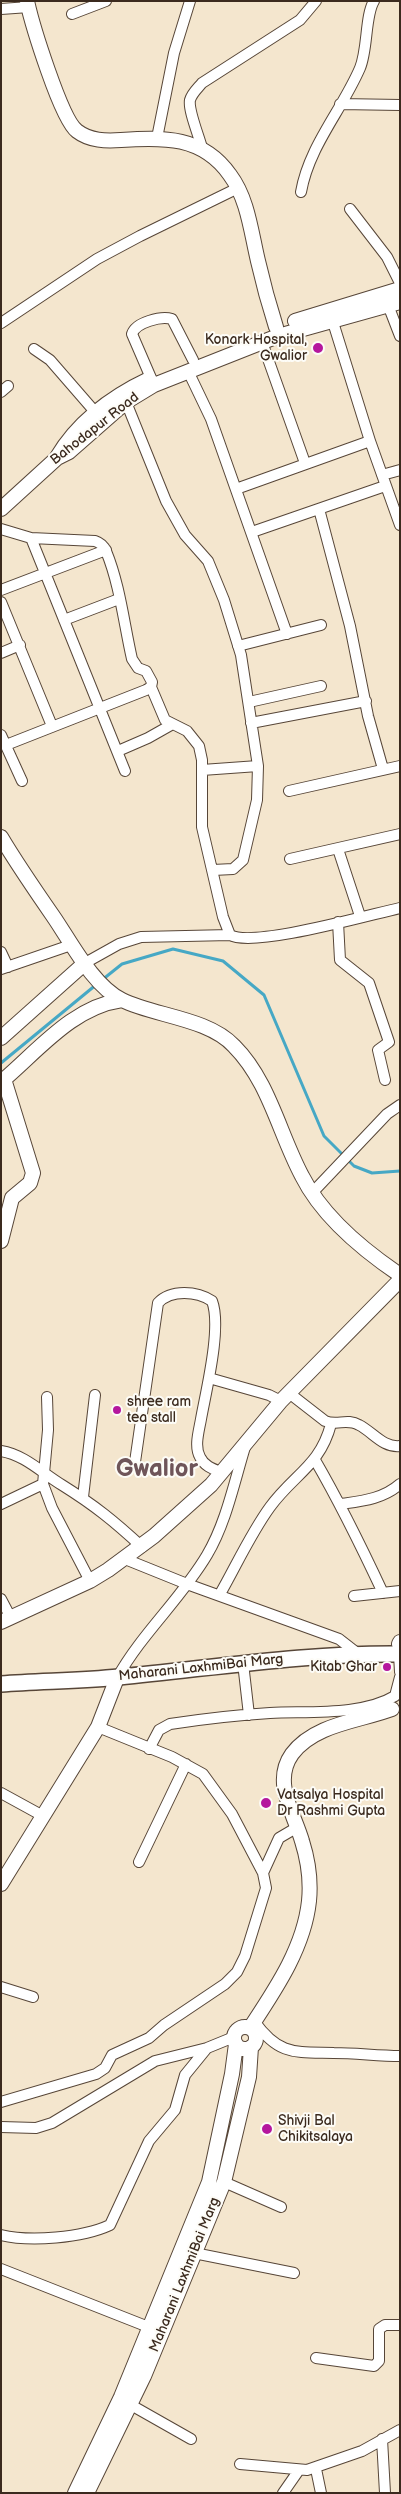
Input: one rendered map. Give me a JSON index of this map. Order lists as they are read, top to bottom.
{
  "streets": {
    "main road": ["Bahodapur Road", "Maharani LaxhmiBai Marg"]
  },
  "districts": ["Gwalior"],
  "places": [
    "Konark Hospital, Gwalior",
    "shree ram tea stall",
    "Kitab Ghar",
    "Vatsalya Hospital Dr Rashmi Gupta",
    "Shivji Bal Chikitsalaya"
  ]
}
